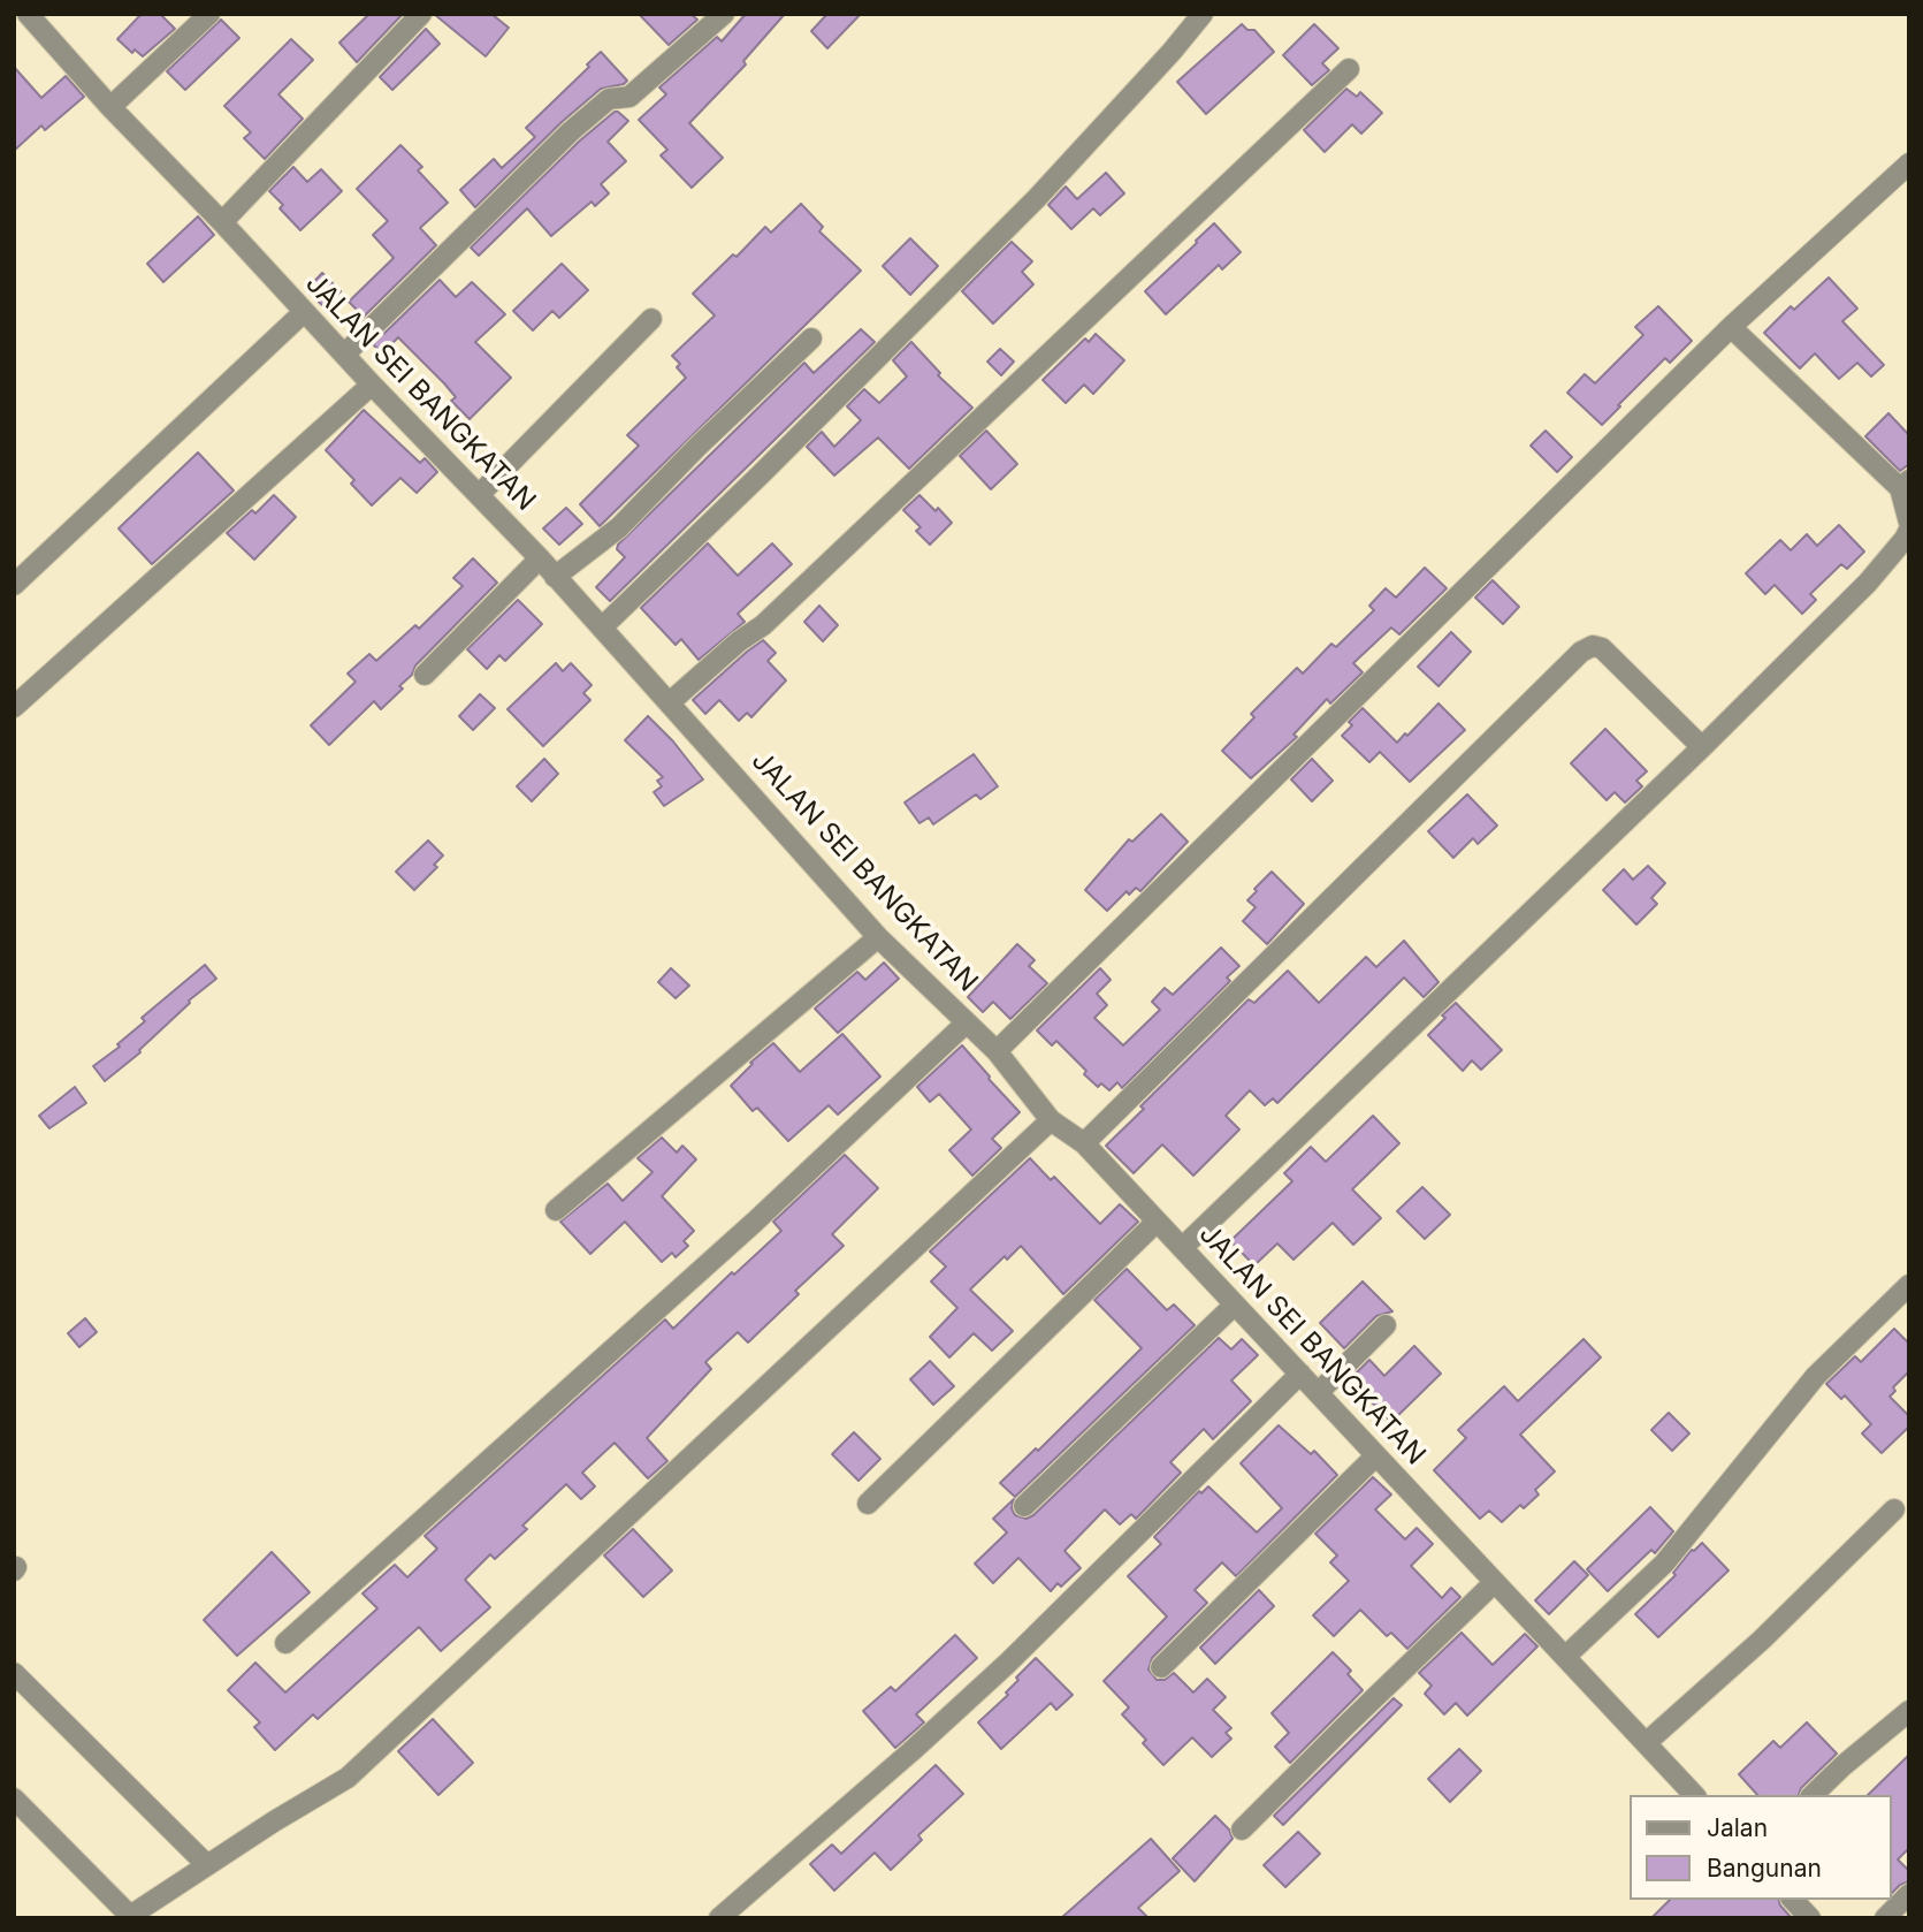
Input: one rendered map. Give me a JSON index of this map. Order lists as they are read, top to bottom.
{
  "streets": {
    "street": ["JALAN SEI BANGKATAN"]
  },
  "legend": ["Jalan", "Bangunan"]
}
